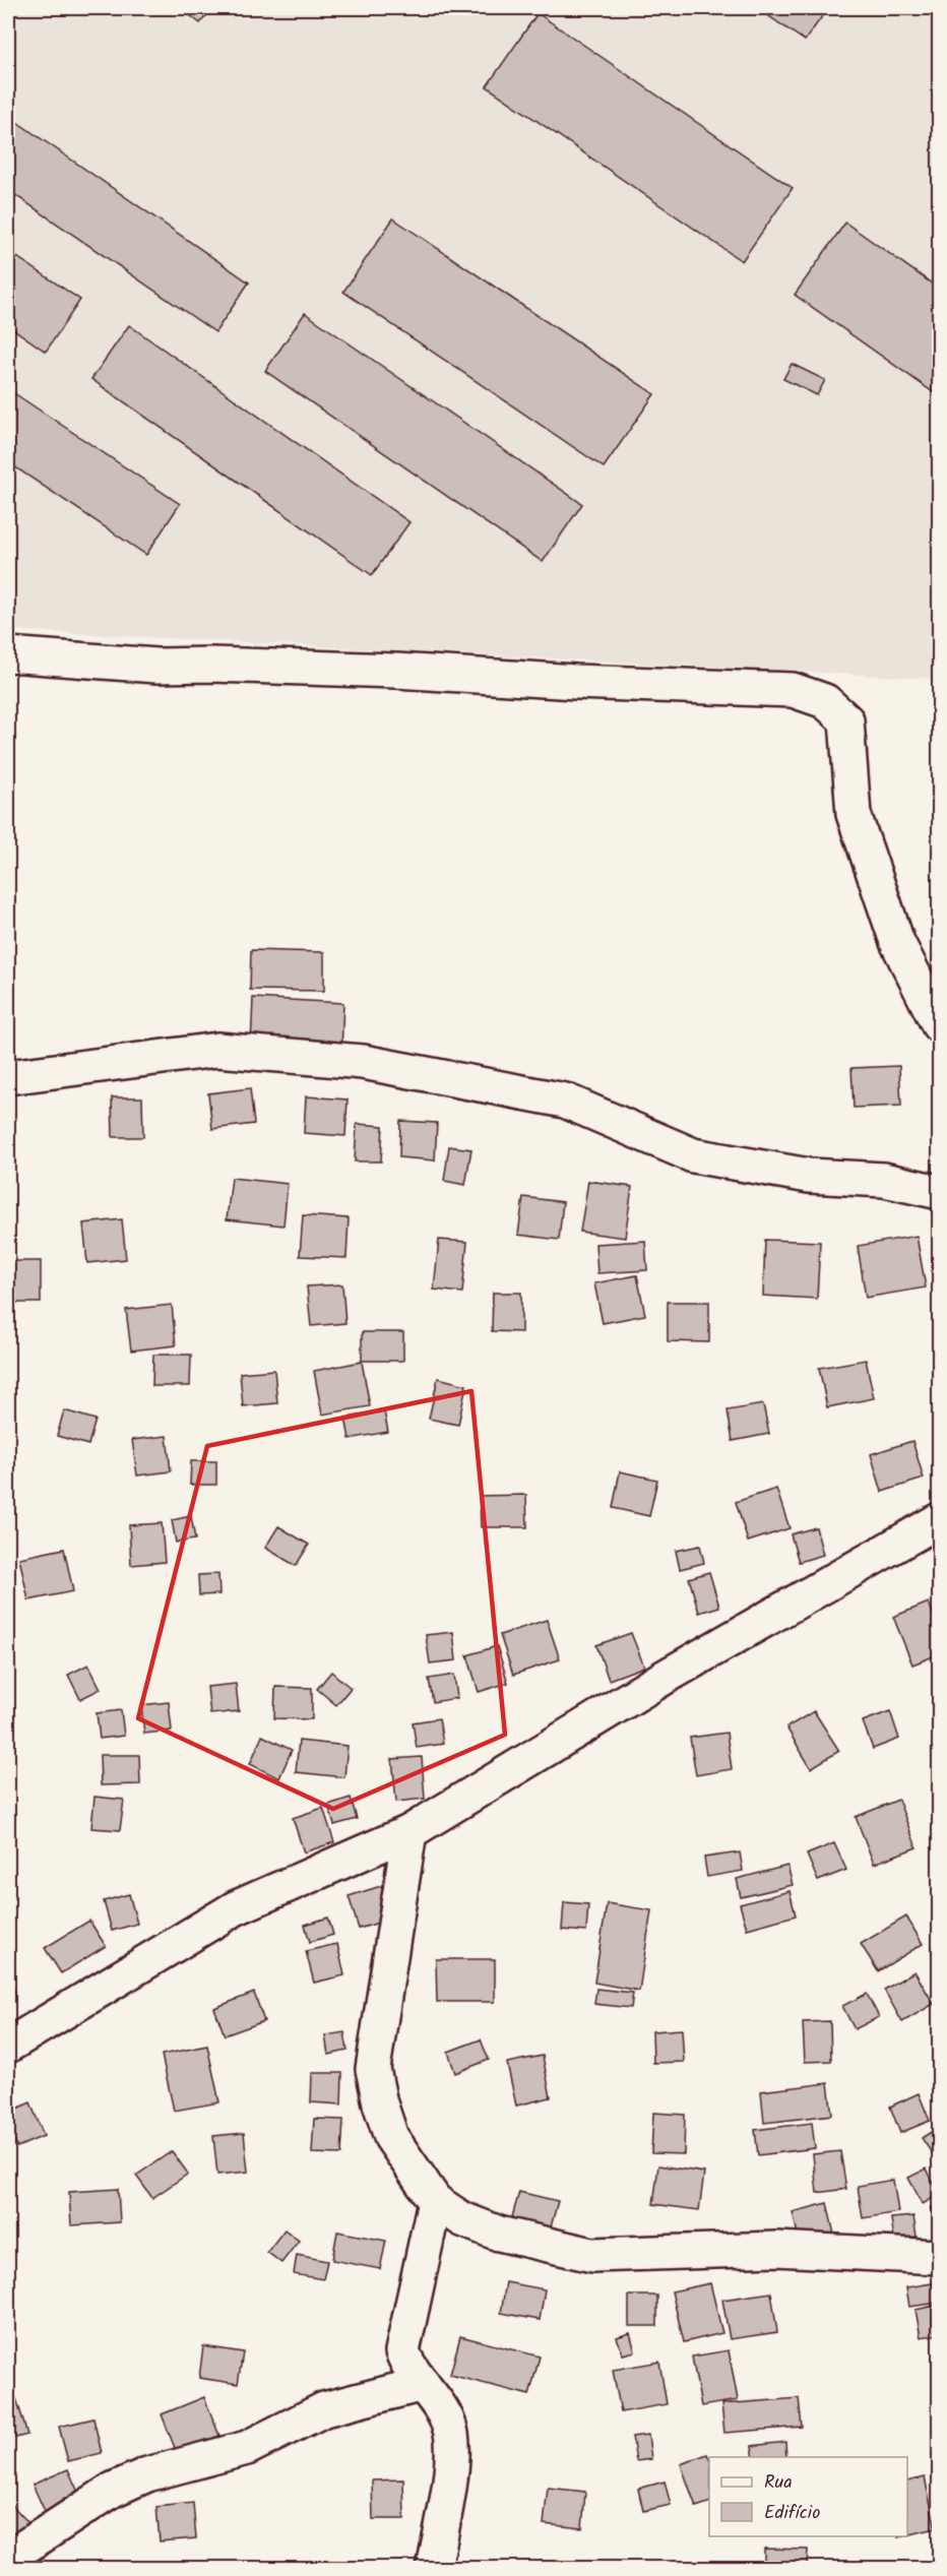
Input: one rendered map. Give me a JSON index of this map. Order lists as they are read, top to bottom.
{
  "legend": ["Rua", "Edifício"]
}
